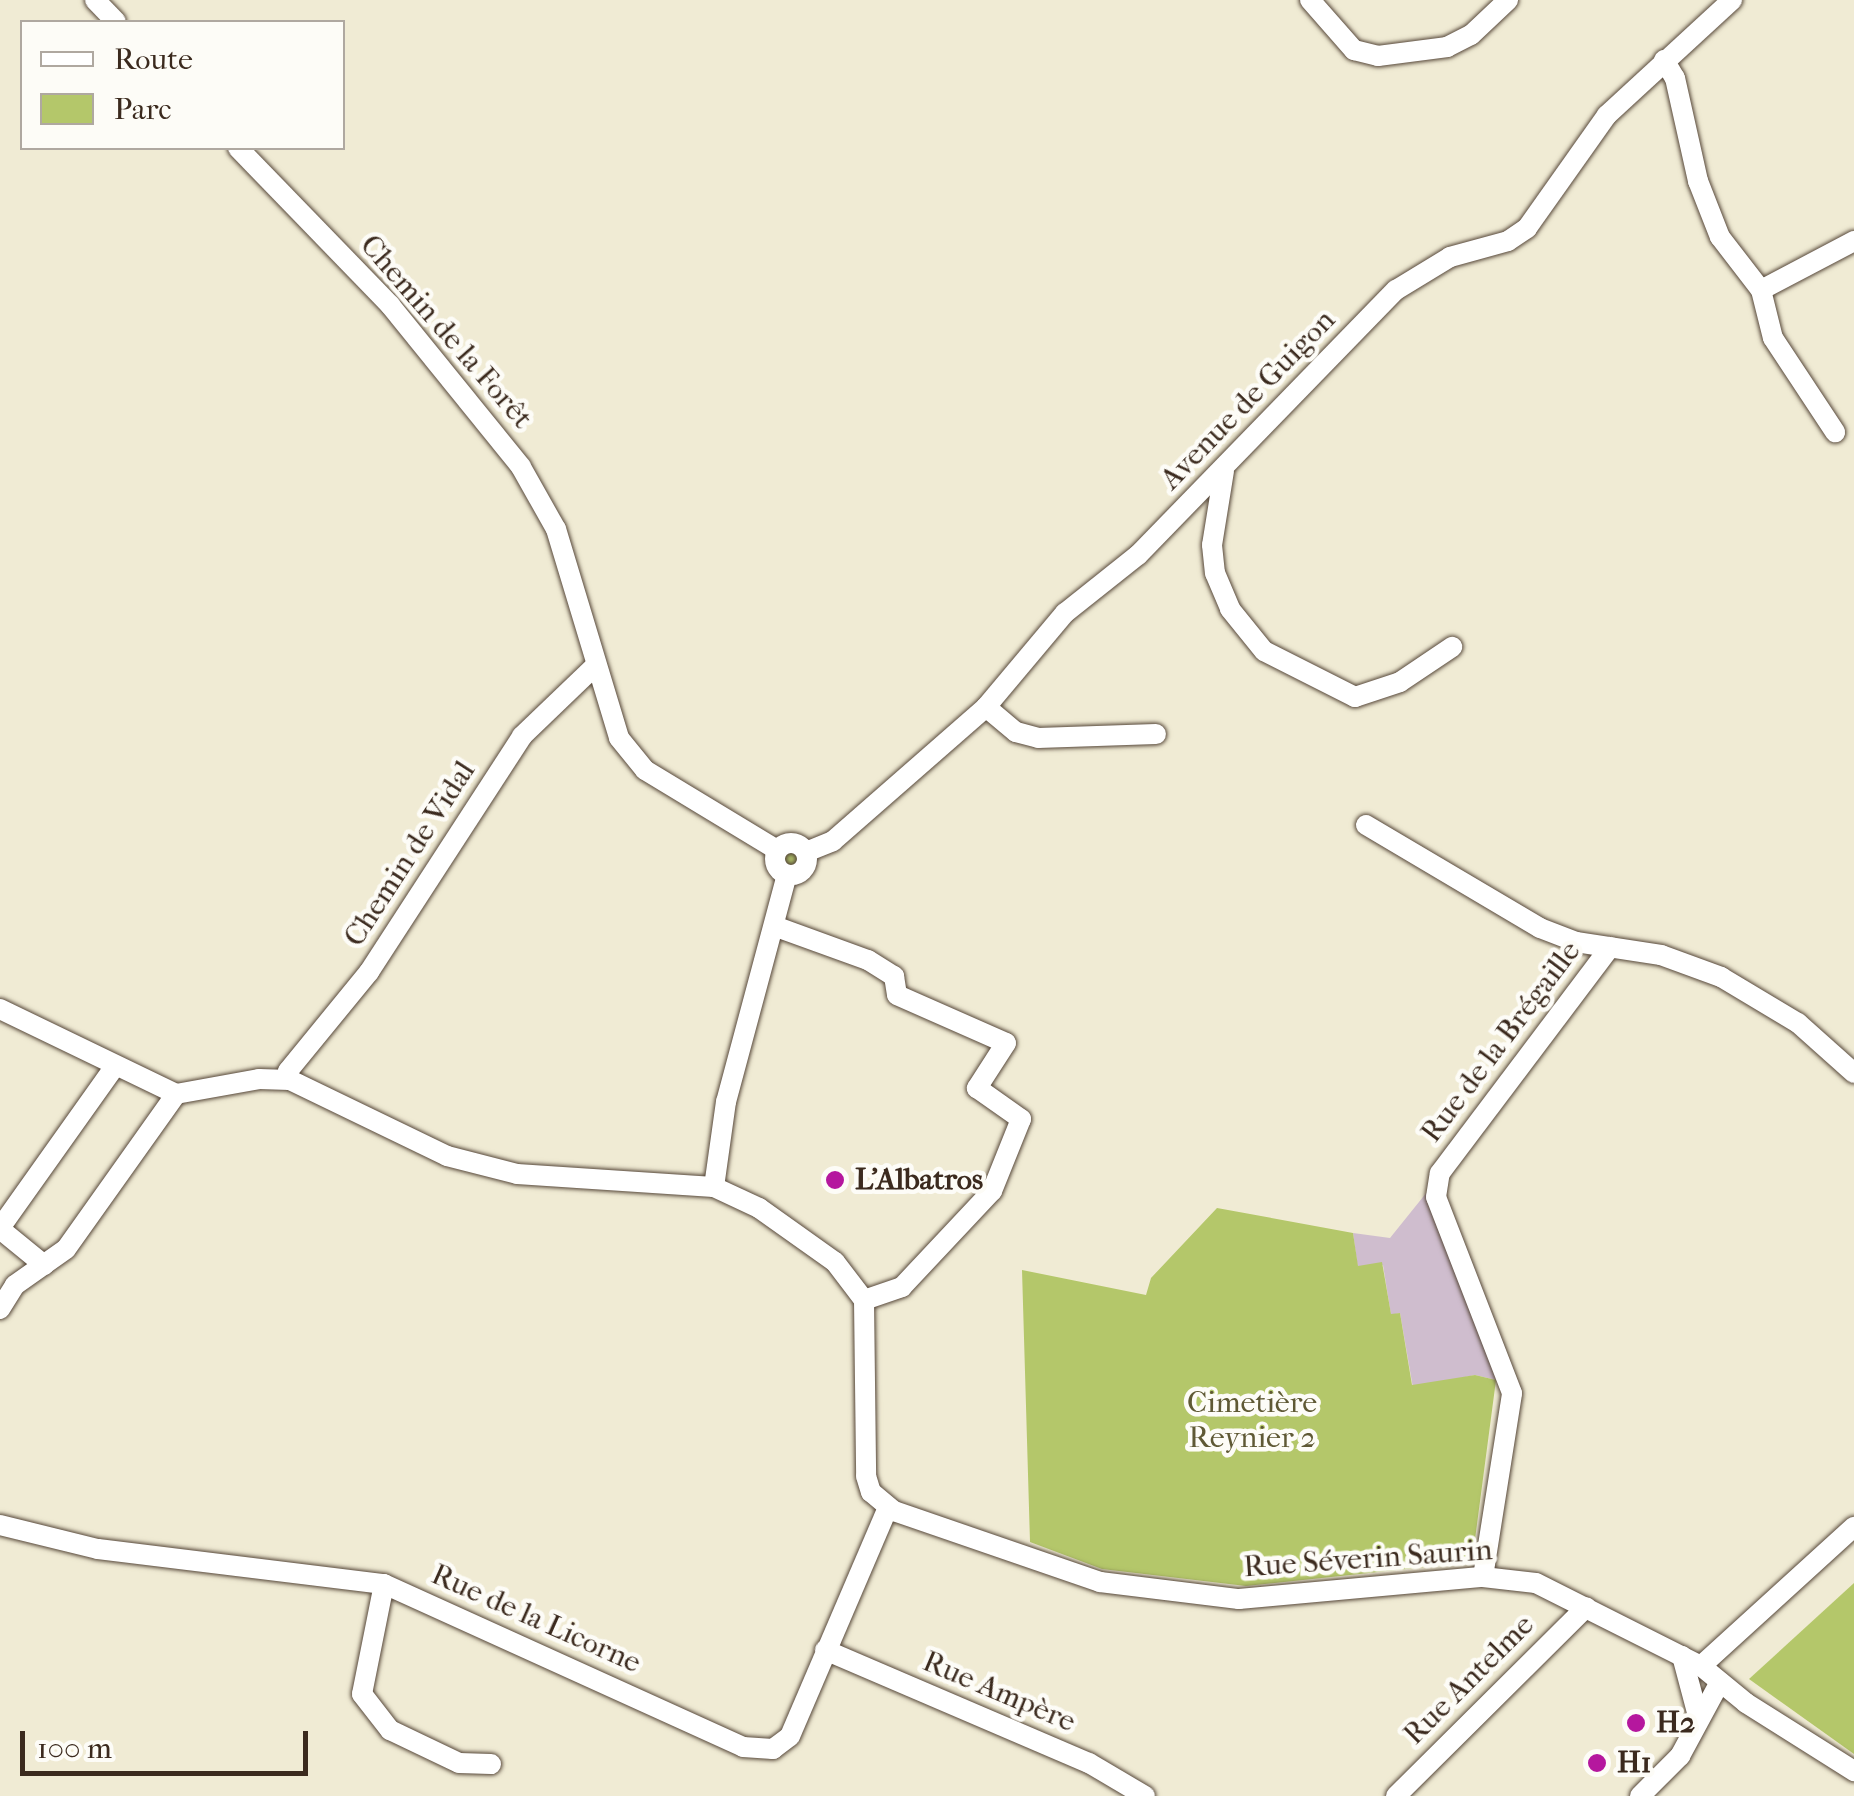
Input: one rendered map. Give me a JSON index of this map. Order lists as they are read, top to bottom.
{
  "streets": {
    "street": [
      "Chemin de la Forêt",
      "Avenue de Guigon",
      "Chemin de Vidal",
      "Rue de la Brégaille",
      "Rue Séverin Saurin",
      "Rue de la Licorne",
      "Rue Antelme",
      "Rue Ampère"
    ]
  },
  "crossings": [
    ["Chemin de la Forêt", "Avenue de Guigon"],
    ["Chemin de la Forêt", "Chemin de Vidal"],
    ["Rue de la Brégaille", "Rue Séverin Saurin"],
    ["Rue Séverin Saurin", "Rue de la Licorne"],
    ["Rue Séverin Saurin", "Rue Antelme"],
    ["Rue de la Licorne", "Rue Ampère"]
  ],
  "parks": ["Cimetière Reynier 2"],
  "places": ["L'Albatros", "H2", "H1"],
  "legend": ["Route", "Parc"],
  "scale_bar": "100 m"
}
